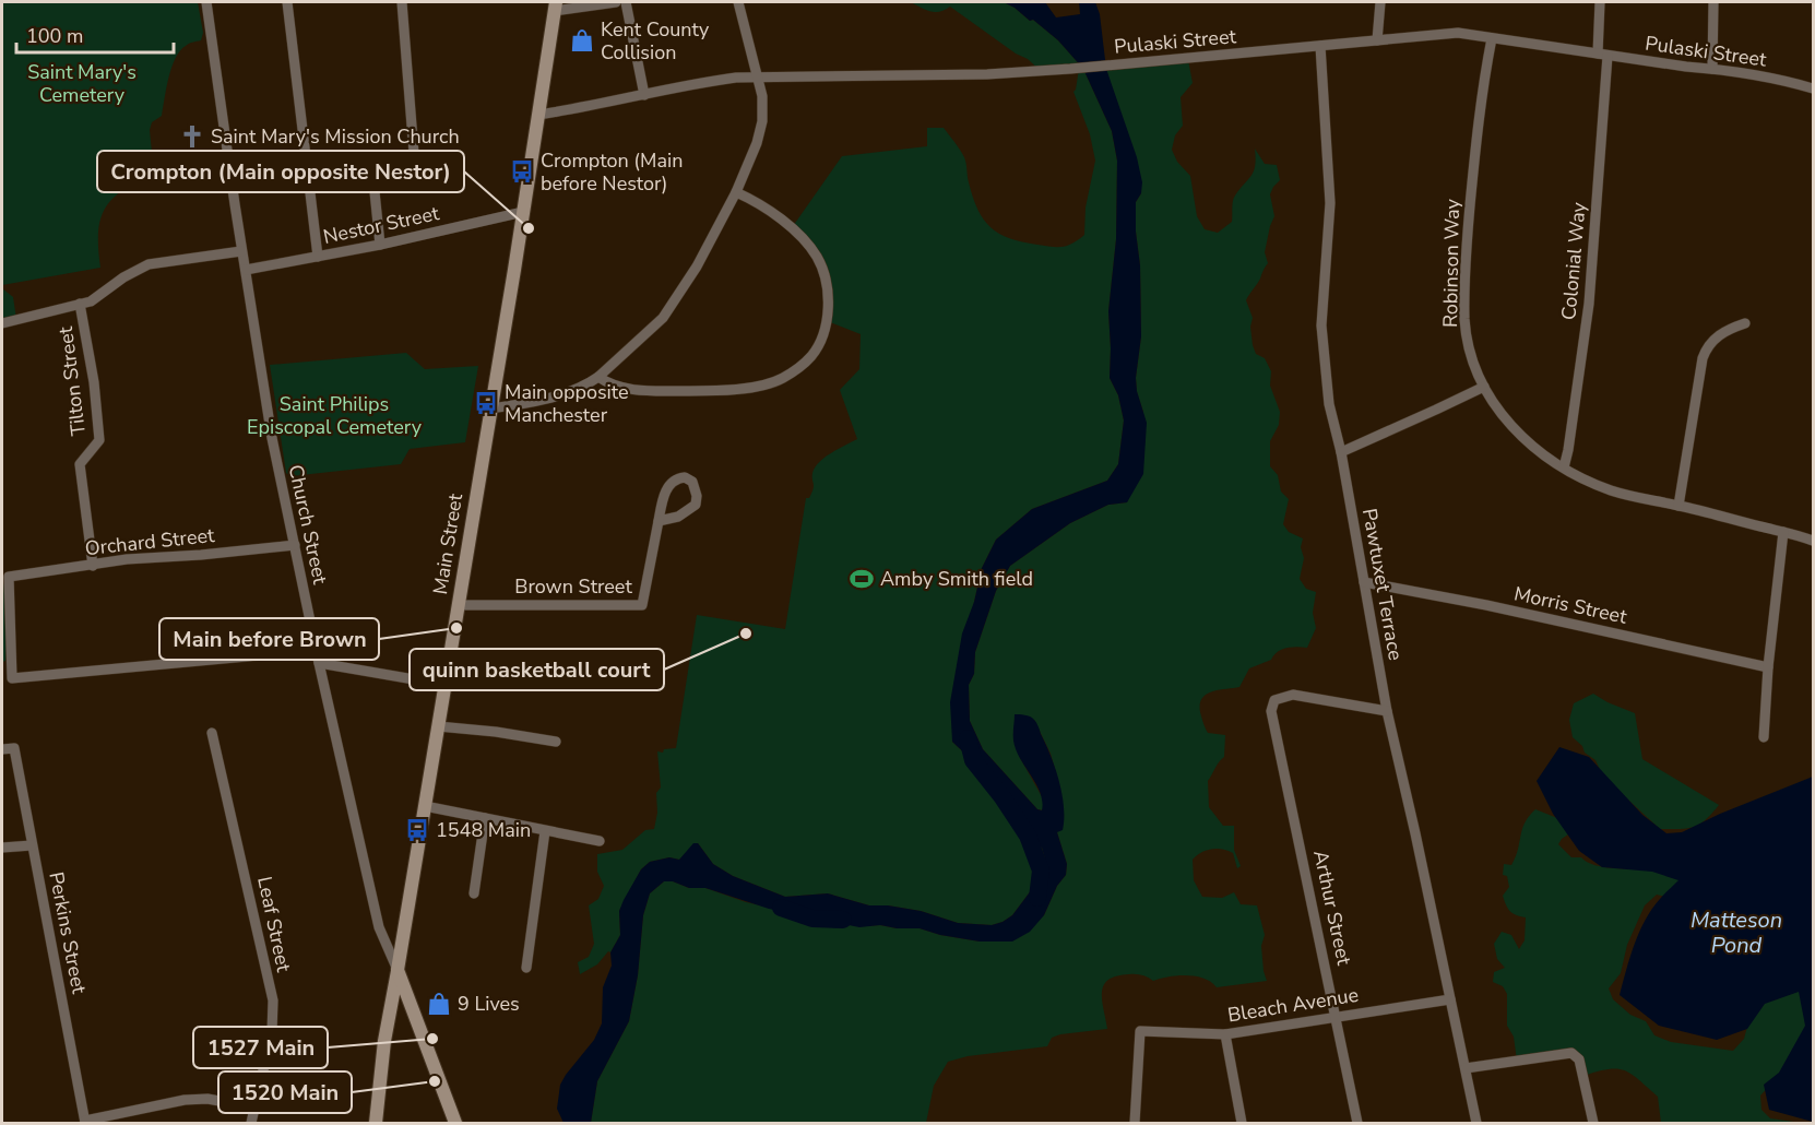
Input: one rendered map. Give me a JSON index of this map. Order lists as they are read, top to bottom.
{
  "streets": {
    "main road": ["Main Street"],
    "street": [
      "Pulaski Street",
      "Nestor Street",
      "Colonial Way",
      "Robinson Way",
      "Tilton Street",
      "Church Street",
      "Orchard Street",
      "Pawtuxet Terrace",
      "Brown Street",
      "Morris Street",
      "Arthur Street",
      "Leaf Street",
      "Perkins Street",
      "Bleach Avenue"
    ]
  },
  "crossings": [
    ["Pulaski Street", "Colonial Way"],
    ["Pulaski Street", "Robinson Way"],
    ["Pulaski Street", "Main Street"],
    ["Pulaski Street", "Pawtuxet Terrace"],
    ["Nestor Street", "Church Street"],
    ["Nestor Street", "Main Street"],
    ["Colonial Way", "Robinson Way"],
    ["Tilton Street", "Orchard Street"],
    ["Church Street", "Orchard Street"],
    ["Church Street", "Main Street"],
    ["Main Street", "Brown Street"],
    ["Pawtuxet Terrace", "Morris Street"],
    ["Pawtuxet Terrace", "Arthur Street"],
    ["Pawtuxet Terrace", "Bleach Avenue"],
    ["Arthur Street", "Bleach Avenue"]
  ],
  "water": ["Matteson Pond"],
  "parks": ["Saint Mary's Cemetery", "Saint Philips Episcopal Cemetery"],
  "places": {
    "shop": ["Kent County Collision", "9 Lives"],
    "church": ["Saint Mary's Mission Church"],
    "bus stop": ["Crompton (Main before Nestor)", "Main opposite Manchester", "1548 Main"],
    "other": [
      "Crompton (Main opposite Nestor)",
      "Main before Brown",
      "quinn basketball court",
      "1527 Main",
      "1520 Main"
    ],
    "sports": ["Amby Smith field"]
  },
  "scale_bar": "100 m"
}
